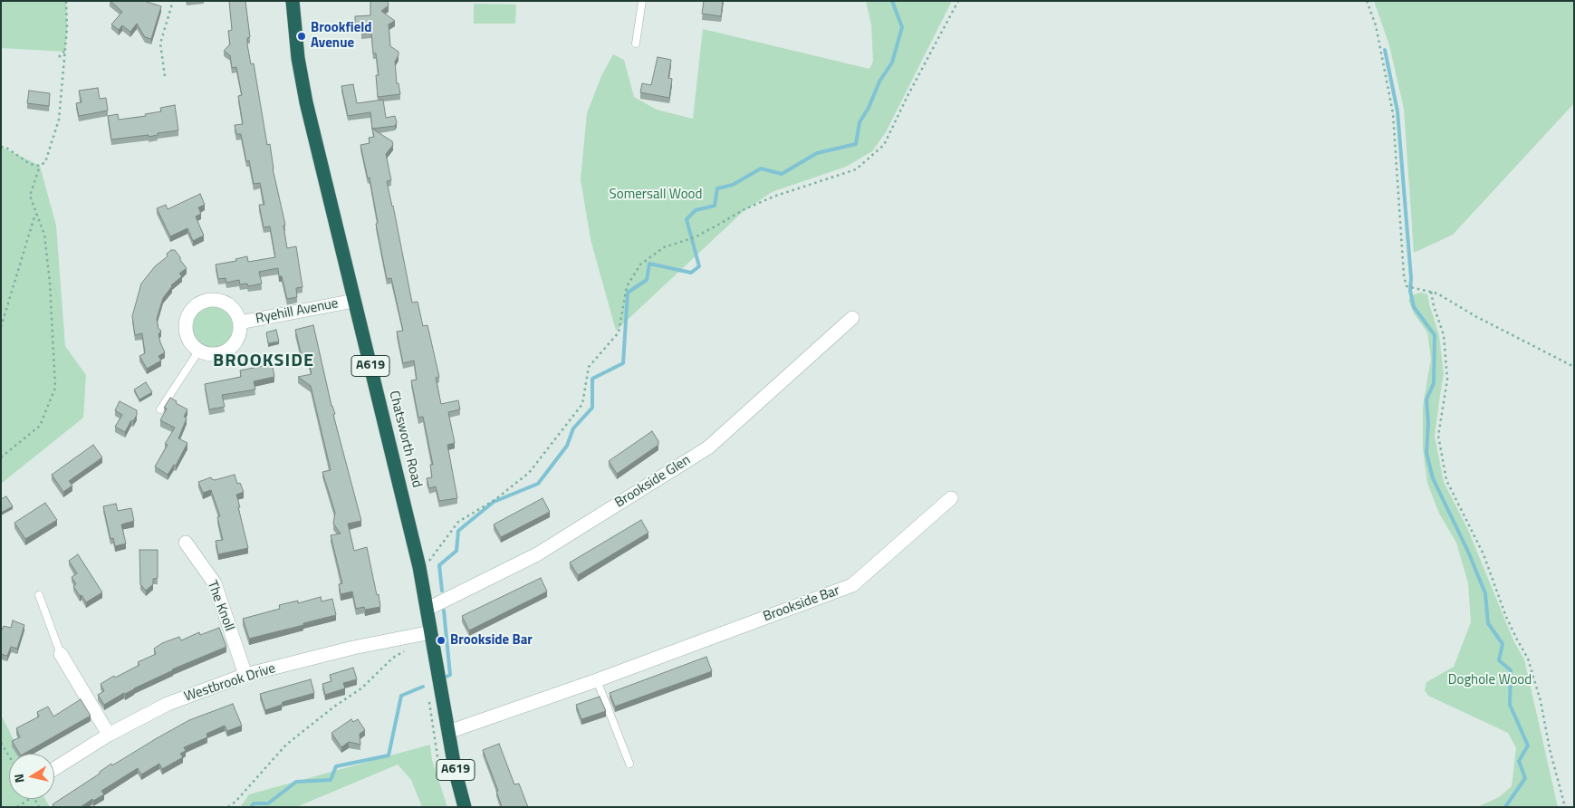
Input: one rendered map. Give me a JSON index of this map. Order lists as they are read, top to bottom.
{
  "streets": {
    "highway": ["A619", "Chatsworth Road"],
    "street": [
      "Ryehill Avenue",
      "Brookside Glen",
      "Brookside Bar",
      "The Knoll",
      "Westbrook Drive"
    ]
  },
  "crossings": [
    ["Ryehill Avenue", "Chatsworth Road"],
    ["Chatsworth Road", "Brookside Glen"],
    ["Chatsworth Road", "Brookside Bar"],
    ["Chatsworth Road", "Westbrook Drive"],
    ["The Knoll", "Westbrook Drive"]
  ],
  "districts": ["BROOKSIDE"],
  "parks": ["Somersall Wood", "Doghole Wood"],
  "places": ["Brookfield Avenue", "Brookside Bar"],
  "north": "left"
}
